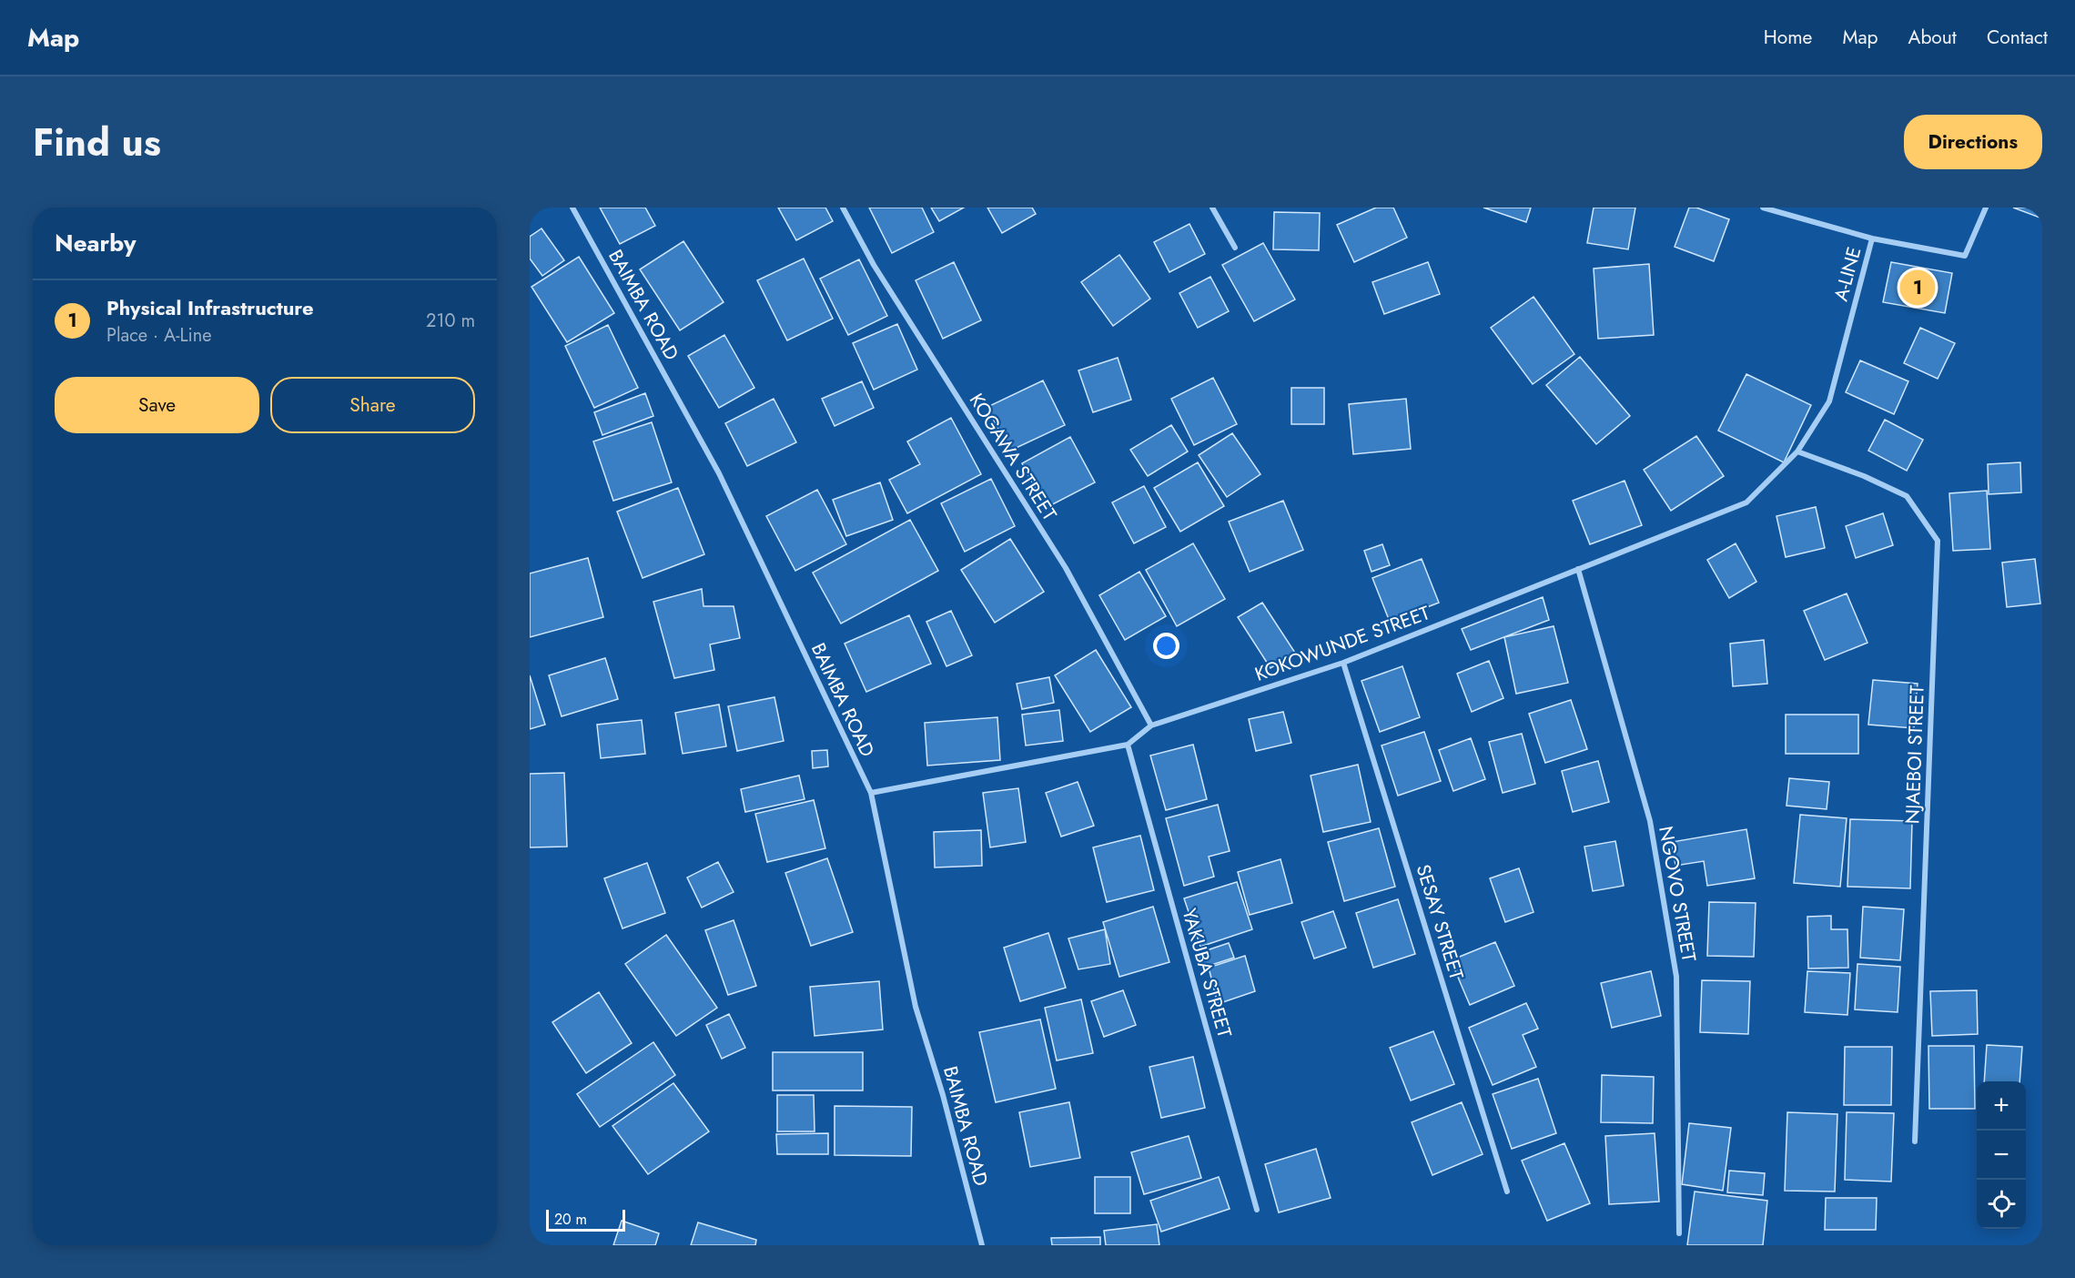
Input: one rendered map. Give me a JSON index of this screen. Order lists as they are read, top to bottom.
{
  "streets": {
    "street": [
      "A-LINE",
      "BAIMBA ROAD",
      "KOGAWA STREET",
      "KOKOWUNDE STREET",
      "NJAEBOI STREET",
      "NGOVO STREET",
      "SESAY STREET",
      "YAKUBA STREET"
    ]
  },
  "crossings": [
    ["A-LINE", "KOKOWUNDE STREET"],
    ["A-LINE", "NJAEBOI STREET"],
    ["BAIMBA ROAD", "KOKOWUNDE STREET"],
    ["KOGAWA STREET", "KOKOWUNDE STREET"],
    ["KOKOWUNDE STREET", "NJAEBOI STREET"],
    ["KOKOWUNDE STREET", "NGOVO STREET"],
    ["KOKOWUNDE STREET", "SESAY STREET"],
    ["KOKOWUNDE STREET", "YAKUBA STREET"]
  ],
  "scale_bar": "20 m",
  "page": {
    "header": "Map",
    "nav": [
      "Home",
      "Map",
      "About",
      "Contact"
    ],
    "title": "Find us",
    "buttons": [
      "Directions",
      ["Save", "Share"]
    ],
    "heading": "Nearby",
    "pins": "1",
    "list": [
      {
        "mark": "1",
        "name": "Physical Infrastructure",
        "note": "Place · A-Line",
        "value": "210 m"
      }
    ],
    "map_buttons": ["+", "−"],
    "scale": "20 m"
  }
}
